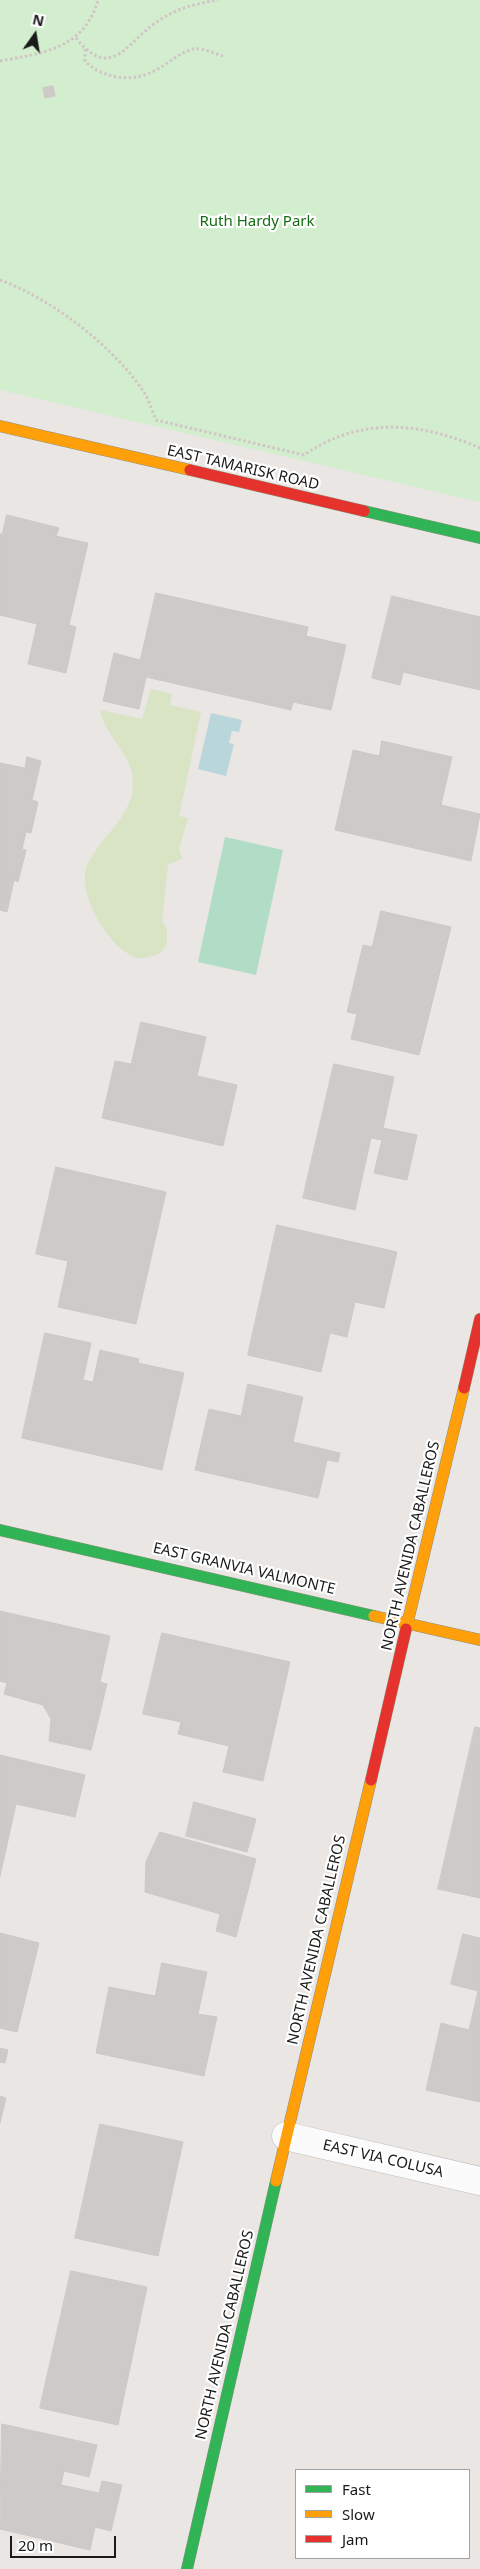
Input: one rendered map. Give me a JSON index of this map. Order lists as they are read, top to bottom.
{
  "streets": {
    "street": [
      "EAST TAMARISK ROAD",
      "NORTH AVENIDA CABALLEROS",
      "EAST GRANVIA VALMONTE",
      "EAST VIA COLUSA"
    ]
  },
  "crossings": [
    ["NORTH AVENIDA CABALLEROS", "EAST GRANVIA VALMONTE"],
    ["NORTH AVENIDA CABALLEROS", "EAST VIA COLUSA"]
  ],
  "parks": ["Ruth Hardy Park"],
  "legend": ["Fast", "Slow", "Jam"],
  "scale_bar": "20 m",
  "north": "top"
}
